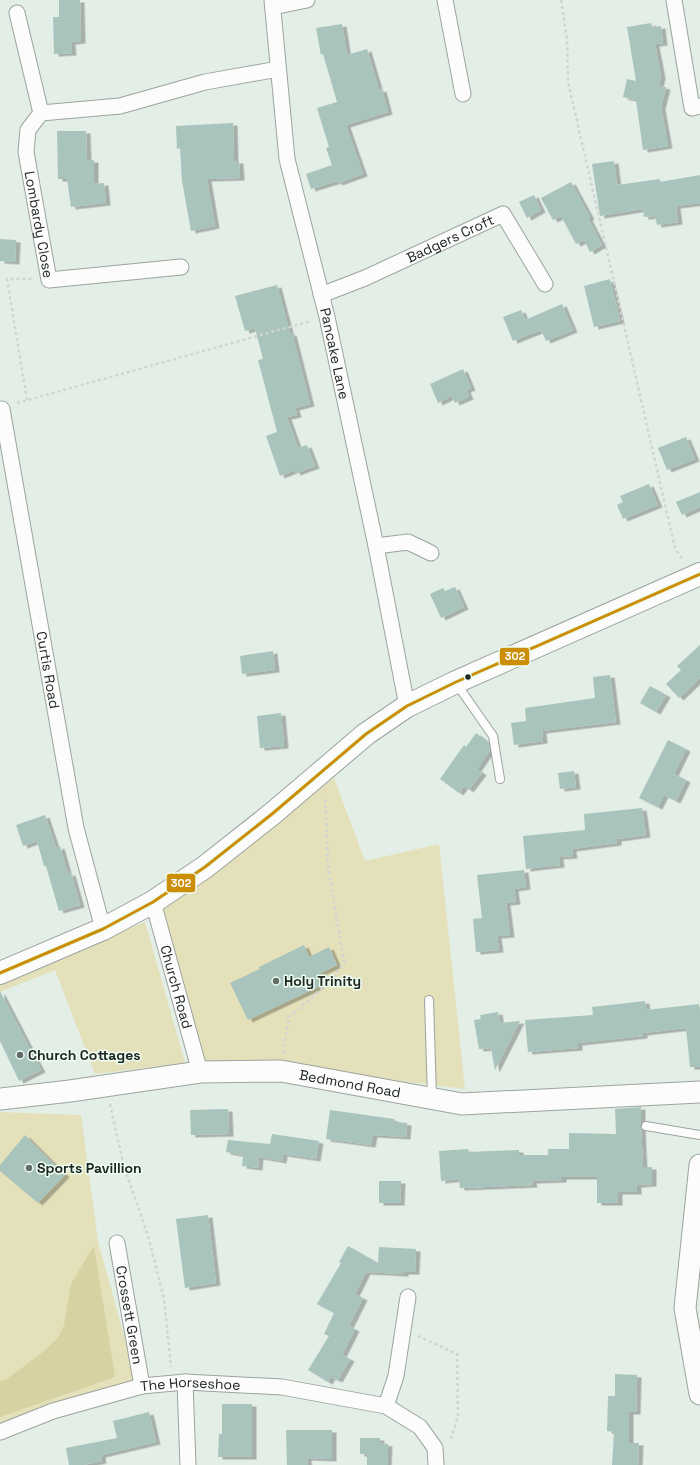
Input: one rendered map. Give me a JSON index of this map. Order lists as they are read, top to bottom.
{
  "streets": {
    "street": [
      "Lombardy Close",
      "Badgers Croft",
      "Pancake Lane",
      "Curtis Road",
      "Church Road",
      "Bedmond Road",
      "Crossett Green",
      "The Horseshoe"
    ]
  },
  "crossings": [
    ["Badgers Croft", "Pancake Lane"],
    ["Church Road", "Bedmond Road"],
    ["Crossett Green", "The Horseshoe"]
  ],
  "places": ["Holy Trinity", "Church Cottages", "Sports Pavillion"],
  "lines": ["transit line 302"]
}
